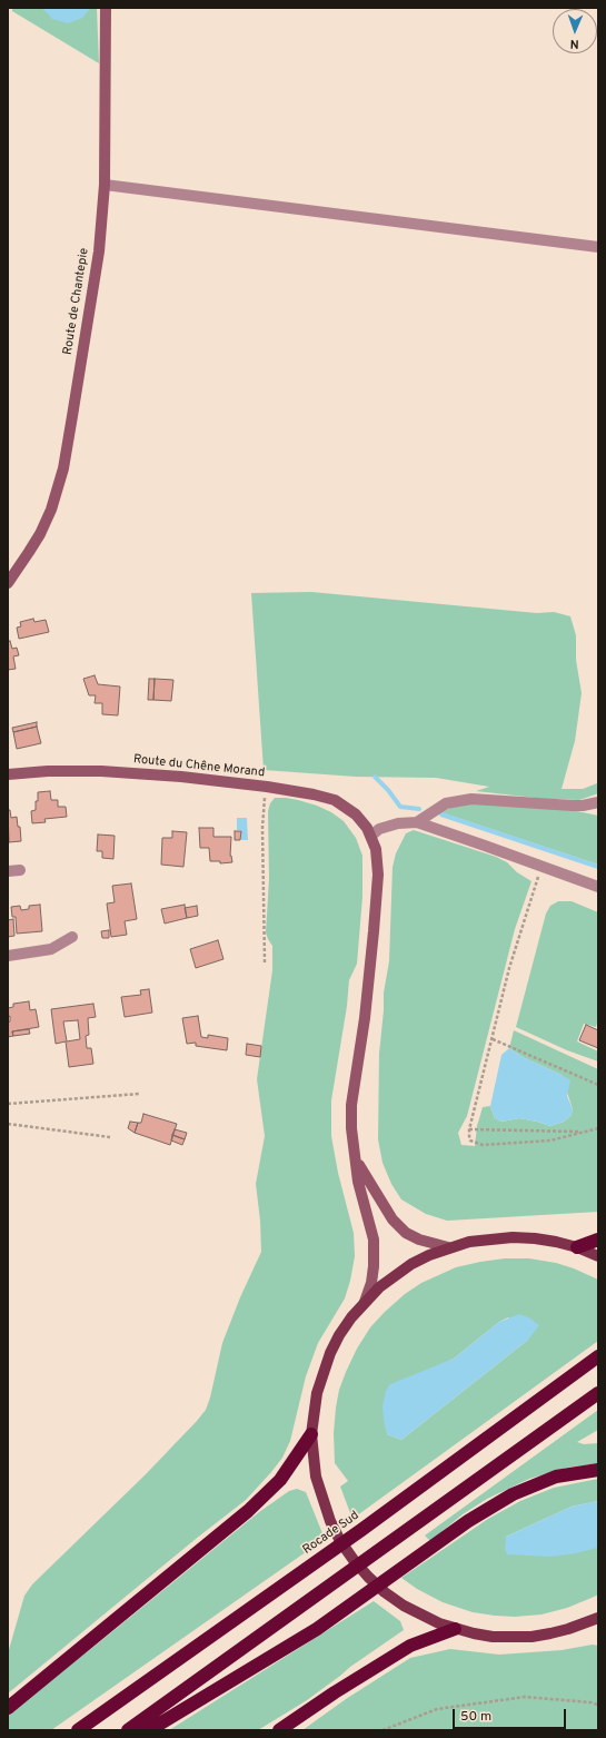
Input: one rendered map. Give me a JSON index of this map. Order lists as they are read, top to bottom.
{
  "streets": {
    "highway": ["Rocade Sud"],
    "main road": ["Route de Chantepie", "Route du Chêne Morand"]
  },
  "scale_bar": "50 m",
  "north": "bottom"
}
